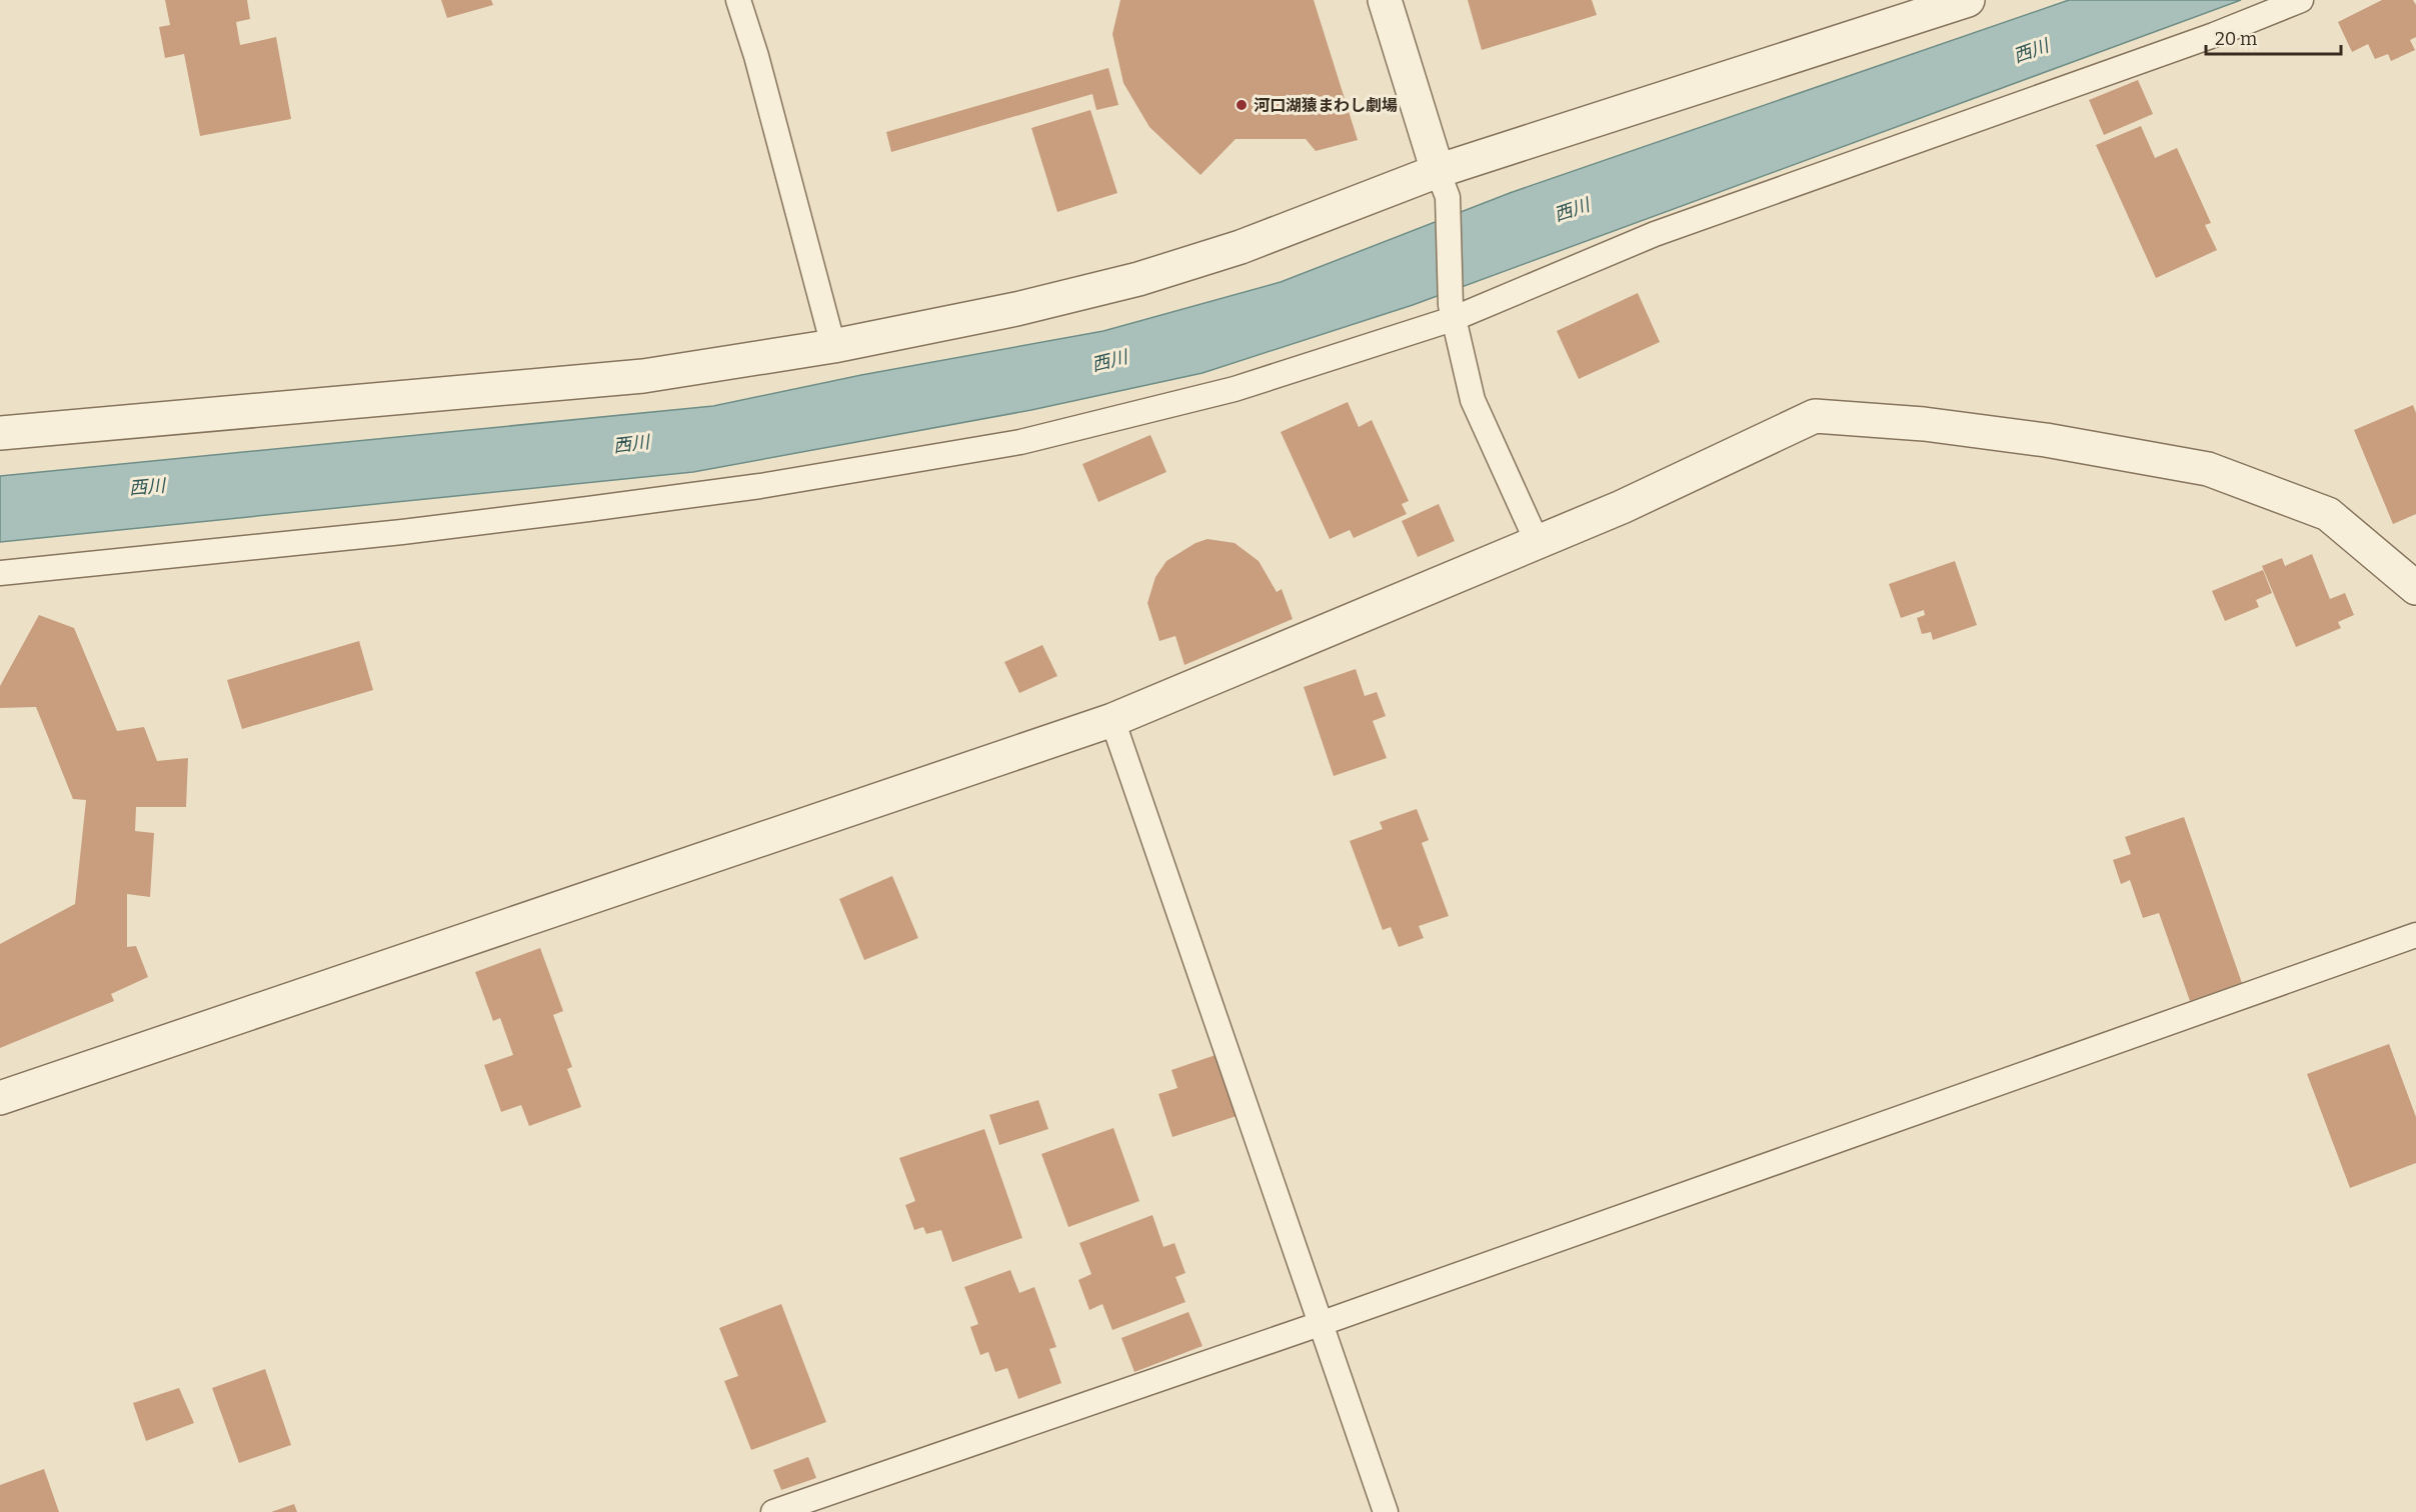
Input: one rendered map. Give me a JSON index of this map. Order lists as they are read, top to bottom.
{
  "water": ["西川"],
  "places": ["河口湖猿まわし劇場"],
  "scale_bar": "20 m"
}
